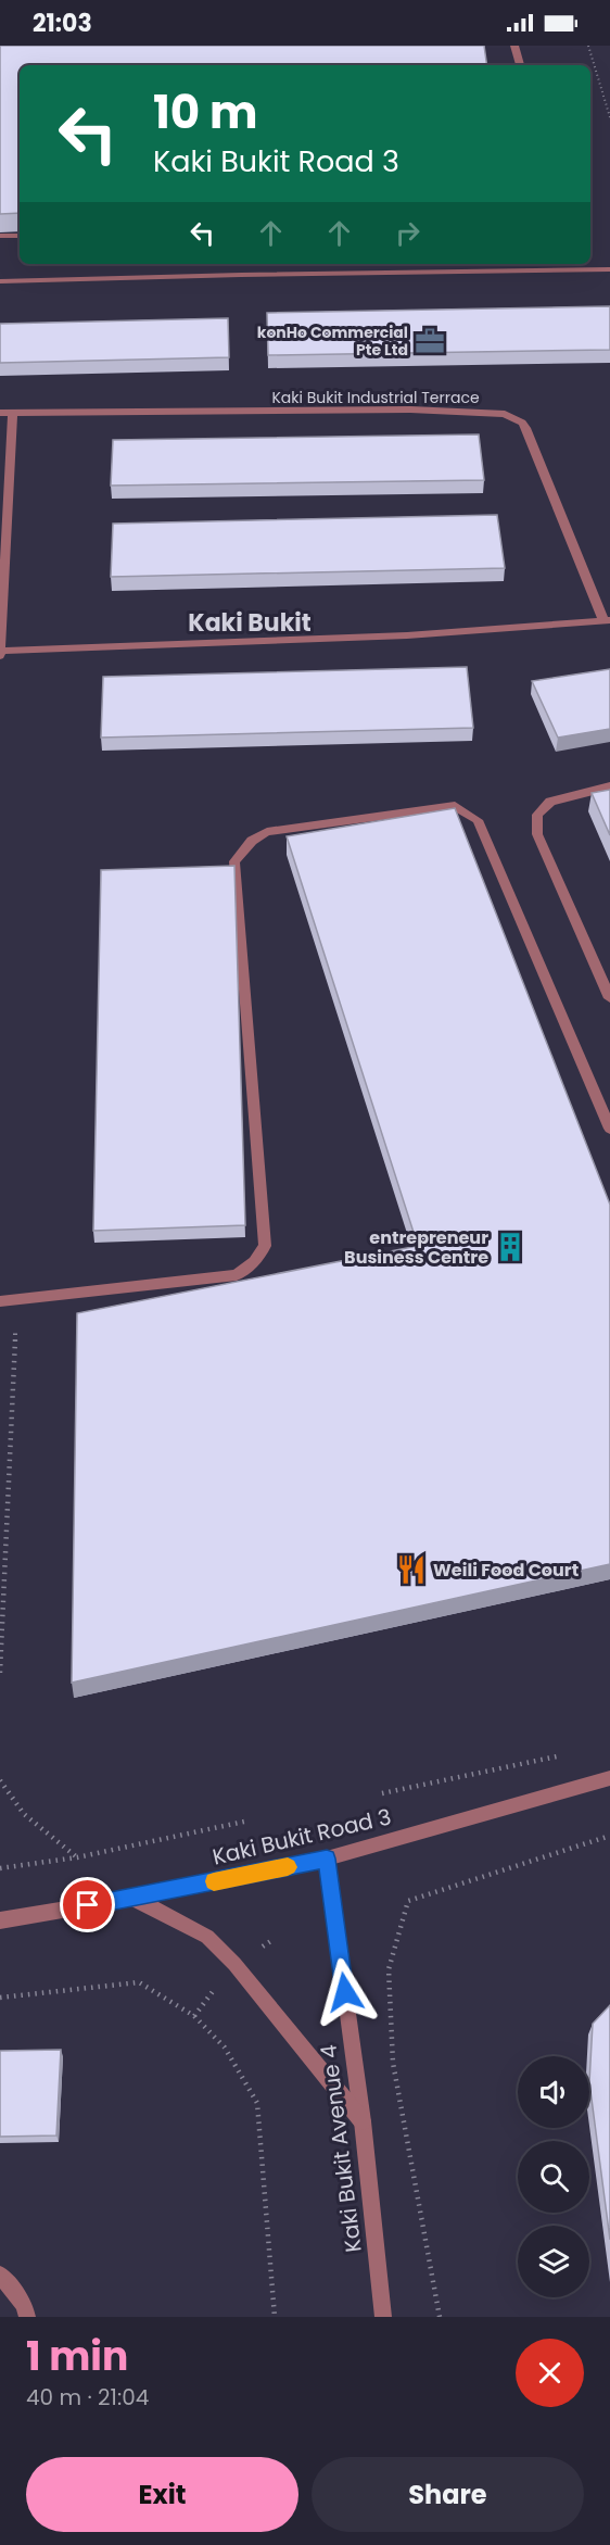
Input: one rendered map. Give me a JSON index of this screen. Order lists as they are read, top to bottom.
{
  "streets": {
    "street": ["Kaki Bukit Industrial Terrace", "Kaki Bukit Road 3", "Kaki Bukit Avenue 4"]
  },
  "crossings": [
    ["Kaki Bukit Road 3", "Kaki Bukit Avenue 4"]
  ],
  "districts": ["Kaki Bukit"],
  "places": {
    "office": ["konHo Commercial Pte Ltd"],
    "building": ["entrepreneur Business Centre"],
    "restaurant": ["Weili Food Court"]
  },
  "page": {
    "status": "21:03",
    "turn": ["10 m", "Kaki Bukit Road 3"],
    "heading": ["1 min", "40 m · 21:04"],
    "buttons": ["Exit", "Share"]
  }
}
